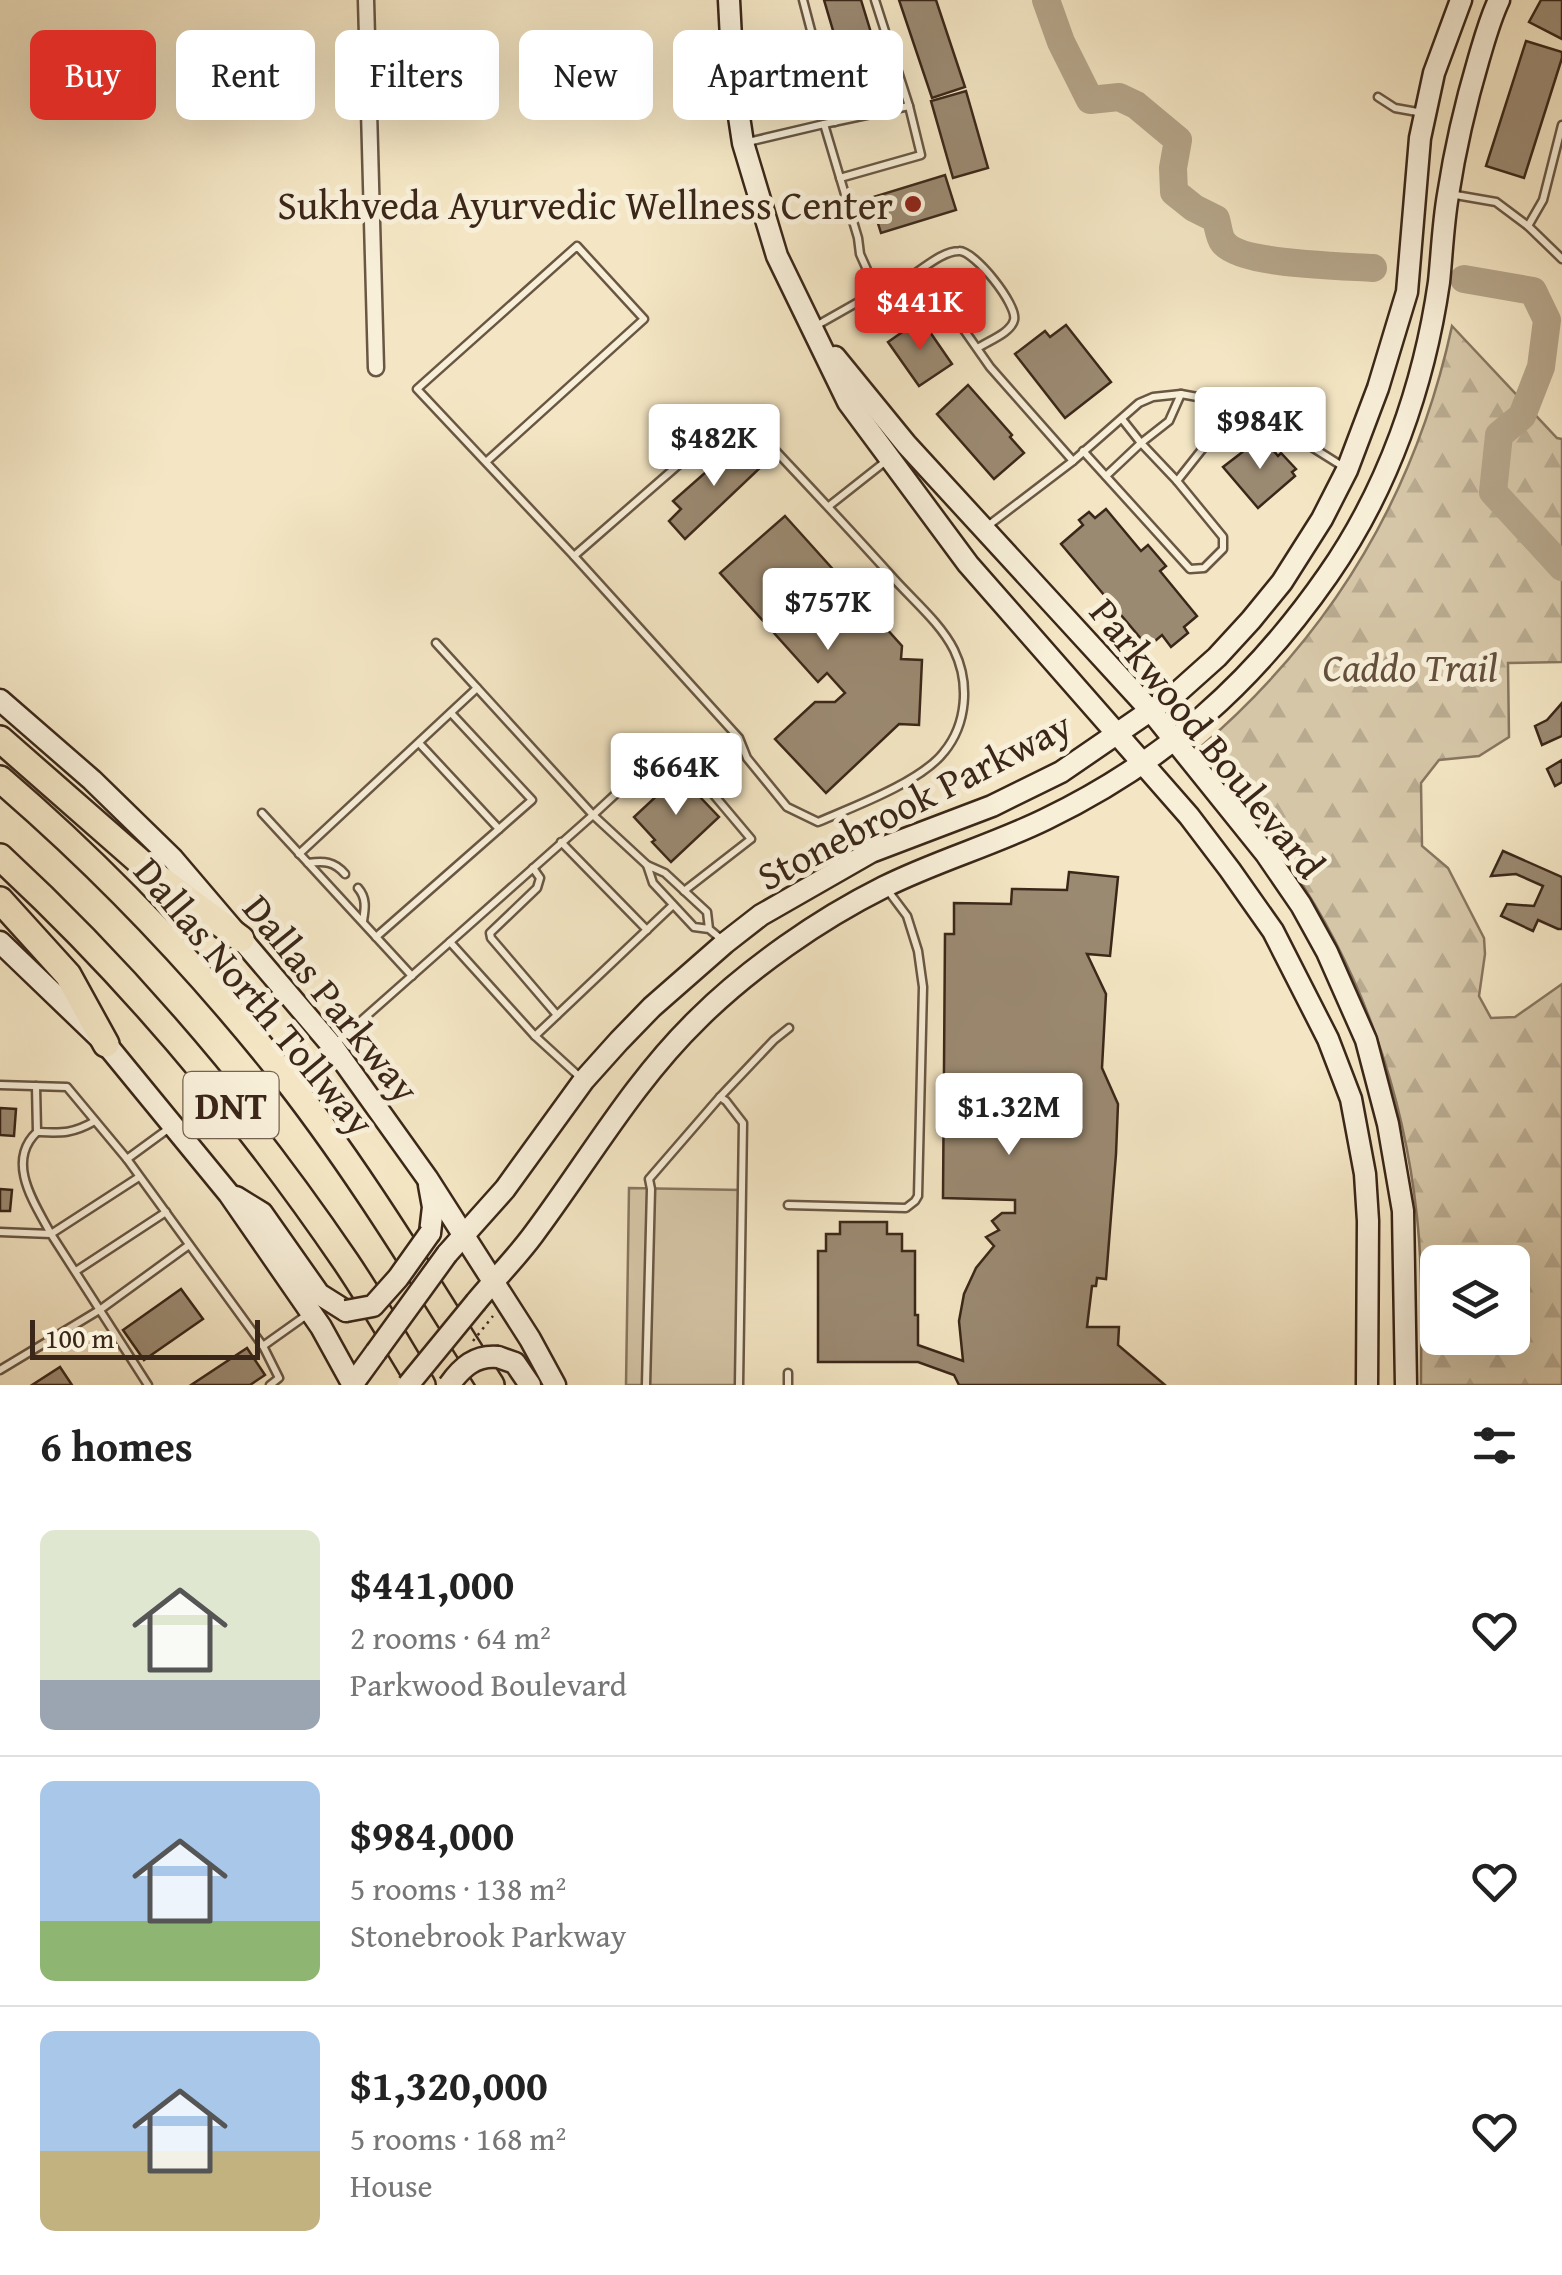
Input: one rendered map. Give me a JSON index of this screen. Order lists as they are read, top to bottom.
{
  "streets": {
    "highway": ["Dallas North Tollway", "DNT"],
    "main road": ["Parkwood Boulevard", "Stonebrook Parkway", "Dallas Parkway"]
  },
  "crossings": [
    ["Parkwood Boulevard", "Stonebrook Parkway"],
    ["Stonebrook Parkway", "Dallas Parkway"]
  ],
  "parks": ["Caddo Trail"],
  "places": ["Sukhveda Ayurvedic Wellness Center"],
  "scale_bar": "100 m",
  "page": {
    "chip": [
      "Buy",
      "Rent",
      "Filters",
      "New",
      "Apartment"
    ],
    "price": [
      "$441K",
      "$984K",
      "$482K",
      "$757K",
      "$664K",
      "$1.32M"
    ],
    "scale": "100 m",
    "heading": "6 homes",
    "list": [
      {
        "name": "$441,000",
        "note": "2 rooms · 64 m² · Parkwood Boulevard"
      },
      {
        "name": "$984,000",
        "note": "5 rooms · 138 m² · Stonebrook Parkway"
      },
      {
        "name": "$1,320,000",
        "note": "5 rooms · 168 m² · House"
      }
    ]
  }
}
